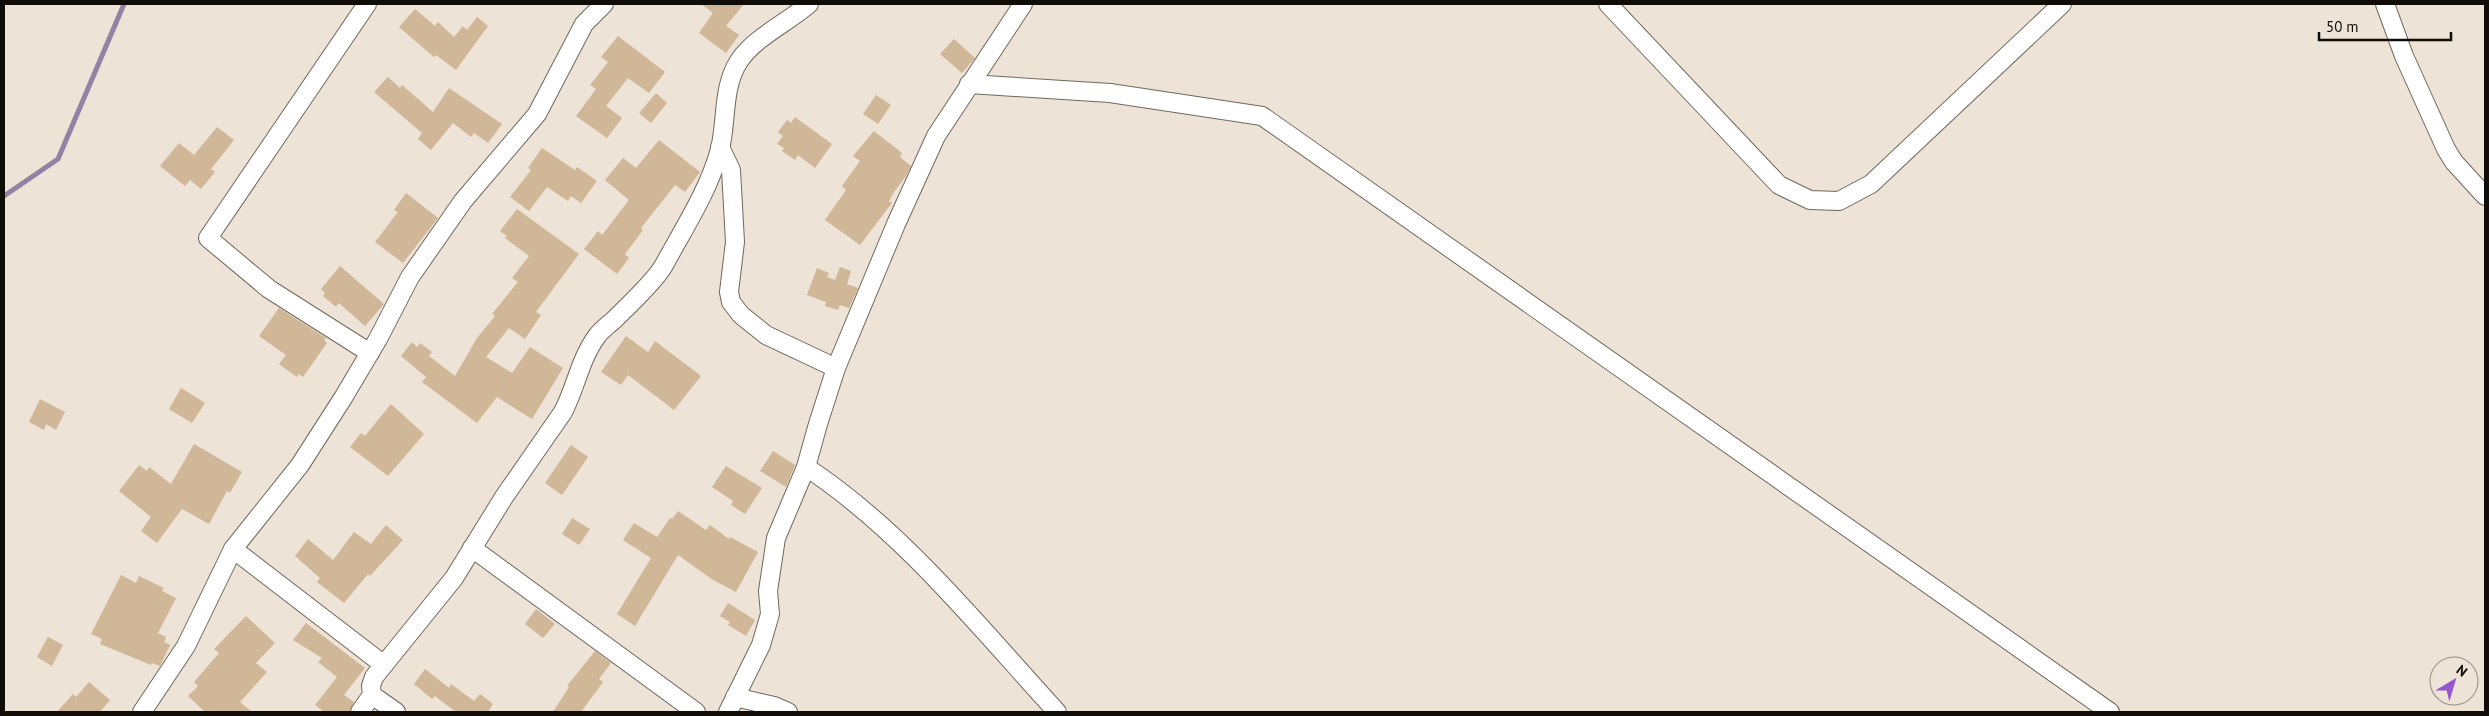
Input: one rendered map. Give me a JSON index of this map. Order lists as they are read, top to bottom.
{
  "scale_bar": "50 m",
  "north": "top right"
}
